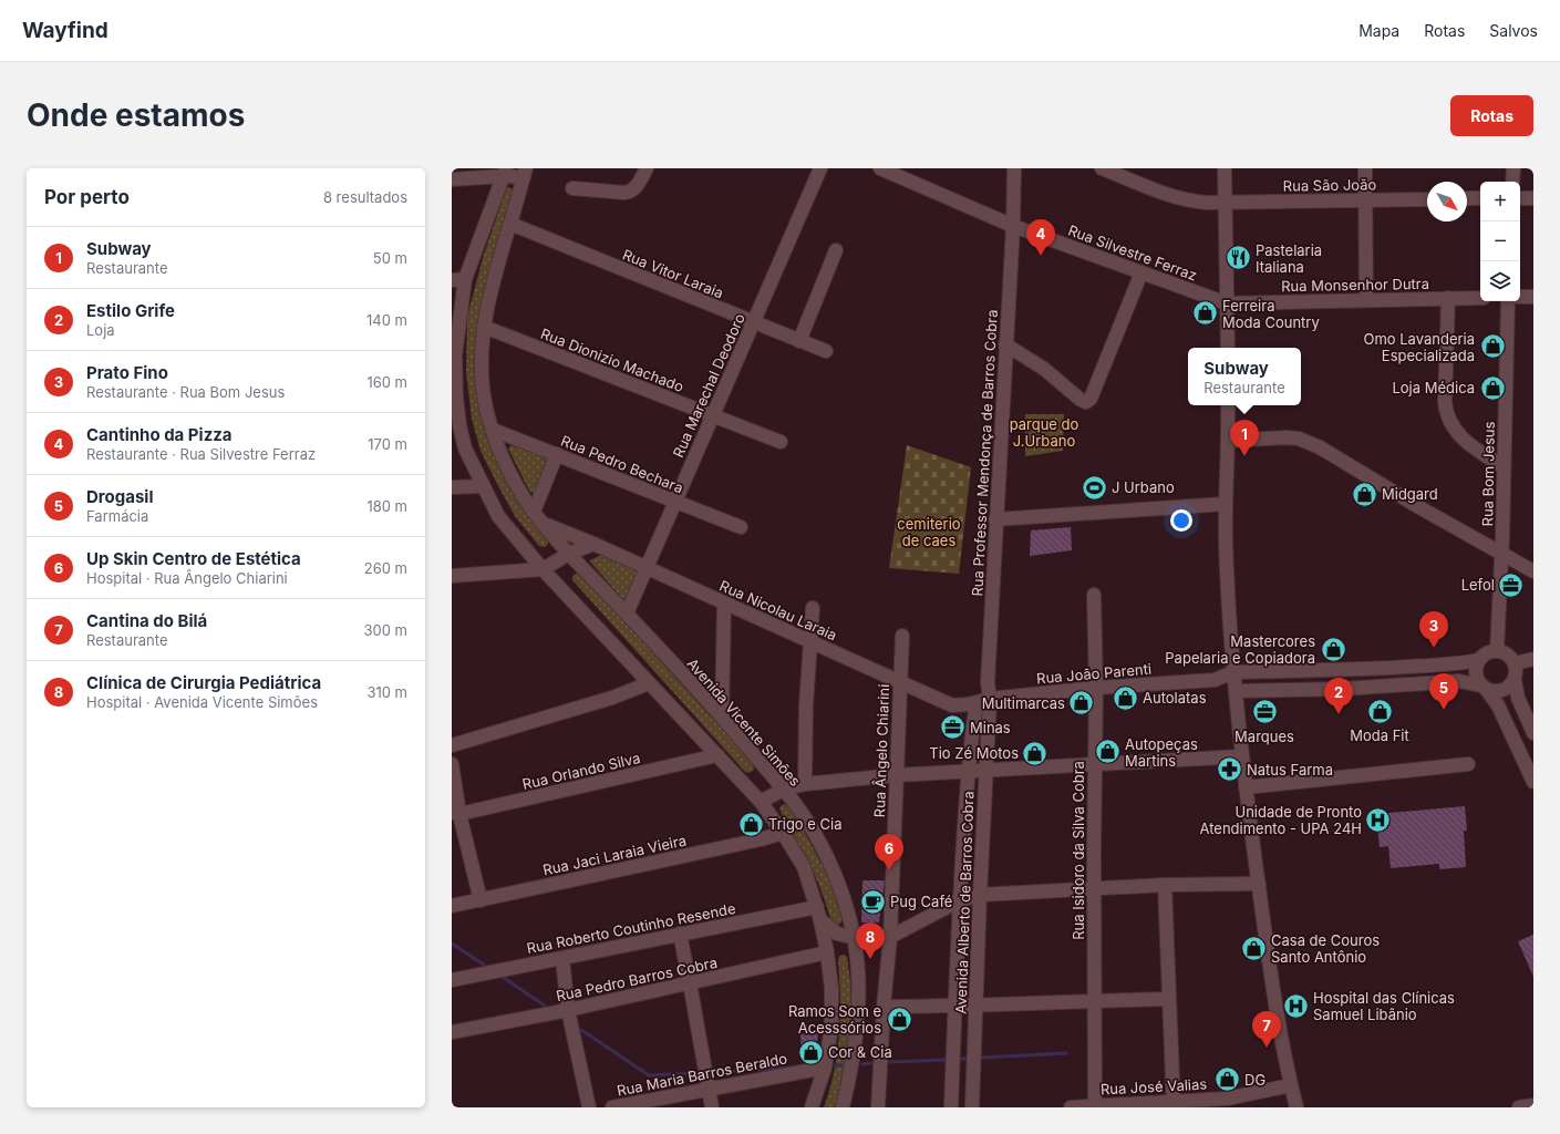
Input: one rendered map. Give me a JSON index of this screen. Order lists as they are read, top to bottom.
{
  "streets": {
    "street": [
      "Rua São João",
      "Rua Silvestre Ferraz",
      "Rua Vitor Laraia",
      "Rua Monsenhor Dutra",
      "Rua Dionizio Machado",
      "Rua Marechal Deodoro",
      "Rua Professor Mendonça de Barros Cobra",
      "Rua Pedro Bechara",
      "Rua Bom Jesus",
      "Rua Nicolau Laraia",
      "Rua João Parenti",
      "Avenida Vicente Simões",
      "Rua Ângelo Chiarini",
      "Rua Orlando Silva",
      "Rua Isidoro da Silva Cobra",
      "Rua Jaci Laraia Vieira",
      "Avenida Alberto de Barros Cobra",
      "Rua Roberto Coutinho Resende",
      "Rua Pedro Barros Cobra",
      "Rua Maria Barros Beraldo",
      "Rua José Valias"
    ]
  },
  "crossings": [
    ["Rua Silvestre Ferraz", "Rua Monsenhor Dutra"],
    ["Rua Silvestre Ferraz", "Rua Professor Mendonça de Barros Cobra"],
    ["Rua Vitor Laraia", "Rua Marechal Deodoro"],
    ["Rua Vitor Laraia", "Avenida Vicente Simões"],
    ["Rua Dionizio Machado", "Rua Marechal Deodoro"],
    ["Rua Dionizio Machado", "Avenida Vicente Simões"],
    ["Rua Marechal Deodoro", "Rua Pedro Bechara"],
    ["Rua Marechal Deodoro", "Rua Nicolau Laraia"],
    ["Rua Marechal Deodoro", "Avenida Vicente Simões"],
    ["Rua Professor Mendonça de Barros Cobra", "Rua Nicolau Laraia"],
    ["Rua Professor Mendonça de Barros Cobra", "Rua João Parenti"],
    ["Rua Professor Mendonça de Barros Cobra", "Avenida Alberto de Barros Cobra"],
    ["Rua Pedro Bechara", "Avenida Vicente Simões"],
    ["Rua Nicolau Laraia", "Rua João Parenti"],
    ["Rua Nicolau Laraia", "Avenida Vicente Simões"],
    ["Rua Nicolau Laraia", "Rua Ângelo Chiarini"],
    ["Rua Nicolau Laraia", "Avenida Alberto de Barros Cobra"],
    ["Rua João Parenti", "Rua Isidoro da Silva Cobra"],
    ["Rua João Parenti", "Avenida Alberto de Barros Cobra"],
    ["Rua Isidoro da Silva Cobra", "Rua José Valias"]
  ],
  "parks": ["parque do J.Urbano", "cemiterio de caes"],
  "places": {
    "restaurant": ["Pastelaria Italiana"],
    "shop": [
      "Ferreira Moda Country",
      "Omo Lavanderia Especializada",
      "Loja Médica",
      "Midgard",
      "Mastercores Papelaria e Copiadora",
      "Autolatas",
      "Multimarcas",
      "Moda Fit",
      "Autopeças Martins",
      "Tio Zé Motos",
      "Trigo e Cia",
      "Casa de Couros Santo Antônio",
      "Ramos Som e Acesssórios",
      "Cor & Cia",
      "DG"
    ],
    "sports": ["J Urbano"],
    "office": ["Lefol", "Marques", "Minas"],
    "pharmacy": ["Natus Farma"],
    "hospital": ["Unidade de Pronto Atendimento - UPA 24H", "Hospital das Clínicas Samuel Libânio"],
    "cafe": ["Pug Café"]
  },
  "north": "bottom right",
  "page": {
    "header": "Wayfind",
    "nav": ["Mapa", "Rotas", "Salvos"],
    "buttons": "Rotas",
    "title": "Onde estamos",
    "heading": ["Por perto", "8 resultados"],
    "map_buttons": ["+", "−"],
    "pins": [
      "4",
      "1",
      "3",
      "5",
      "2",
      "6",
      "8",
      "7"
    ],
    "list": [
      {
        "mark": "1",
        "name": "Subway",
        "note": "Restaurante",
        "value": "50 m"
      },
      {
        "mark": "2",
        "name": "Estilo Grife",
        "note": "Loja",
        "value": "140 m"
      },
      {
        "mark": "3",
        "name": "Prato Fino",
        "note": "Restaurante · Rua Bom Jesus",
        "value": "160 m"
      },
      {
        "mark": "4",
        "name": "Cantinho da Pizza",
        "note": "Restaurante · Rua Silvestre Ferraz",
        "value": "170 m"
      },
      {
        "mark": "5",
        "name": "Drogasil",
        "note": "Farmácia",
        "value": "180 m"
      },
      {
        "mark": "6",
        "name": "Up Skin Centro de Estética",
        "note": "Hospital · Rua Ângelo Chiarini",
        "value": "260 m"
      },
      {
        "mark": "7",
        "name": "Cantina do Bilá",
        "note": "Restaurante",
        "value": "300 m"
      },
      {
        "mark": "8",
        "name": "Clínica de Cirurgia Pediátrica",
        "note": "Hospital · Avenida Vicente Simões",
        "value": "310 m"
      }
    ],
    "popup": ["Subway", "Restaurante"]
  }
}
